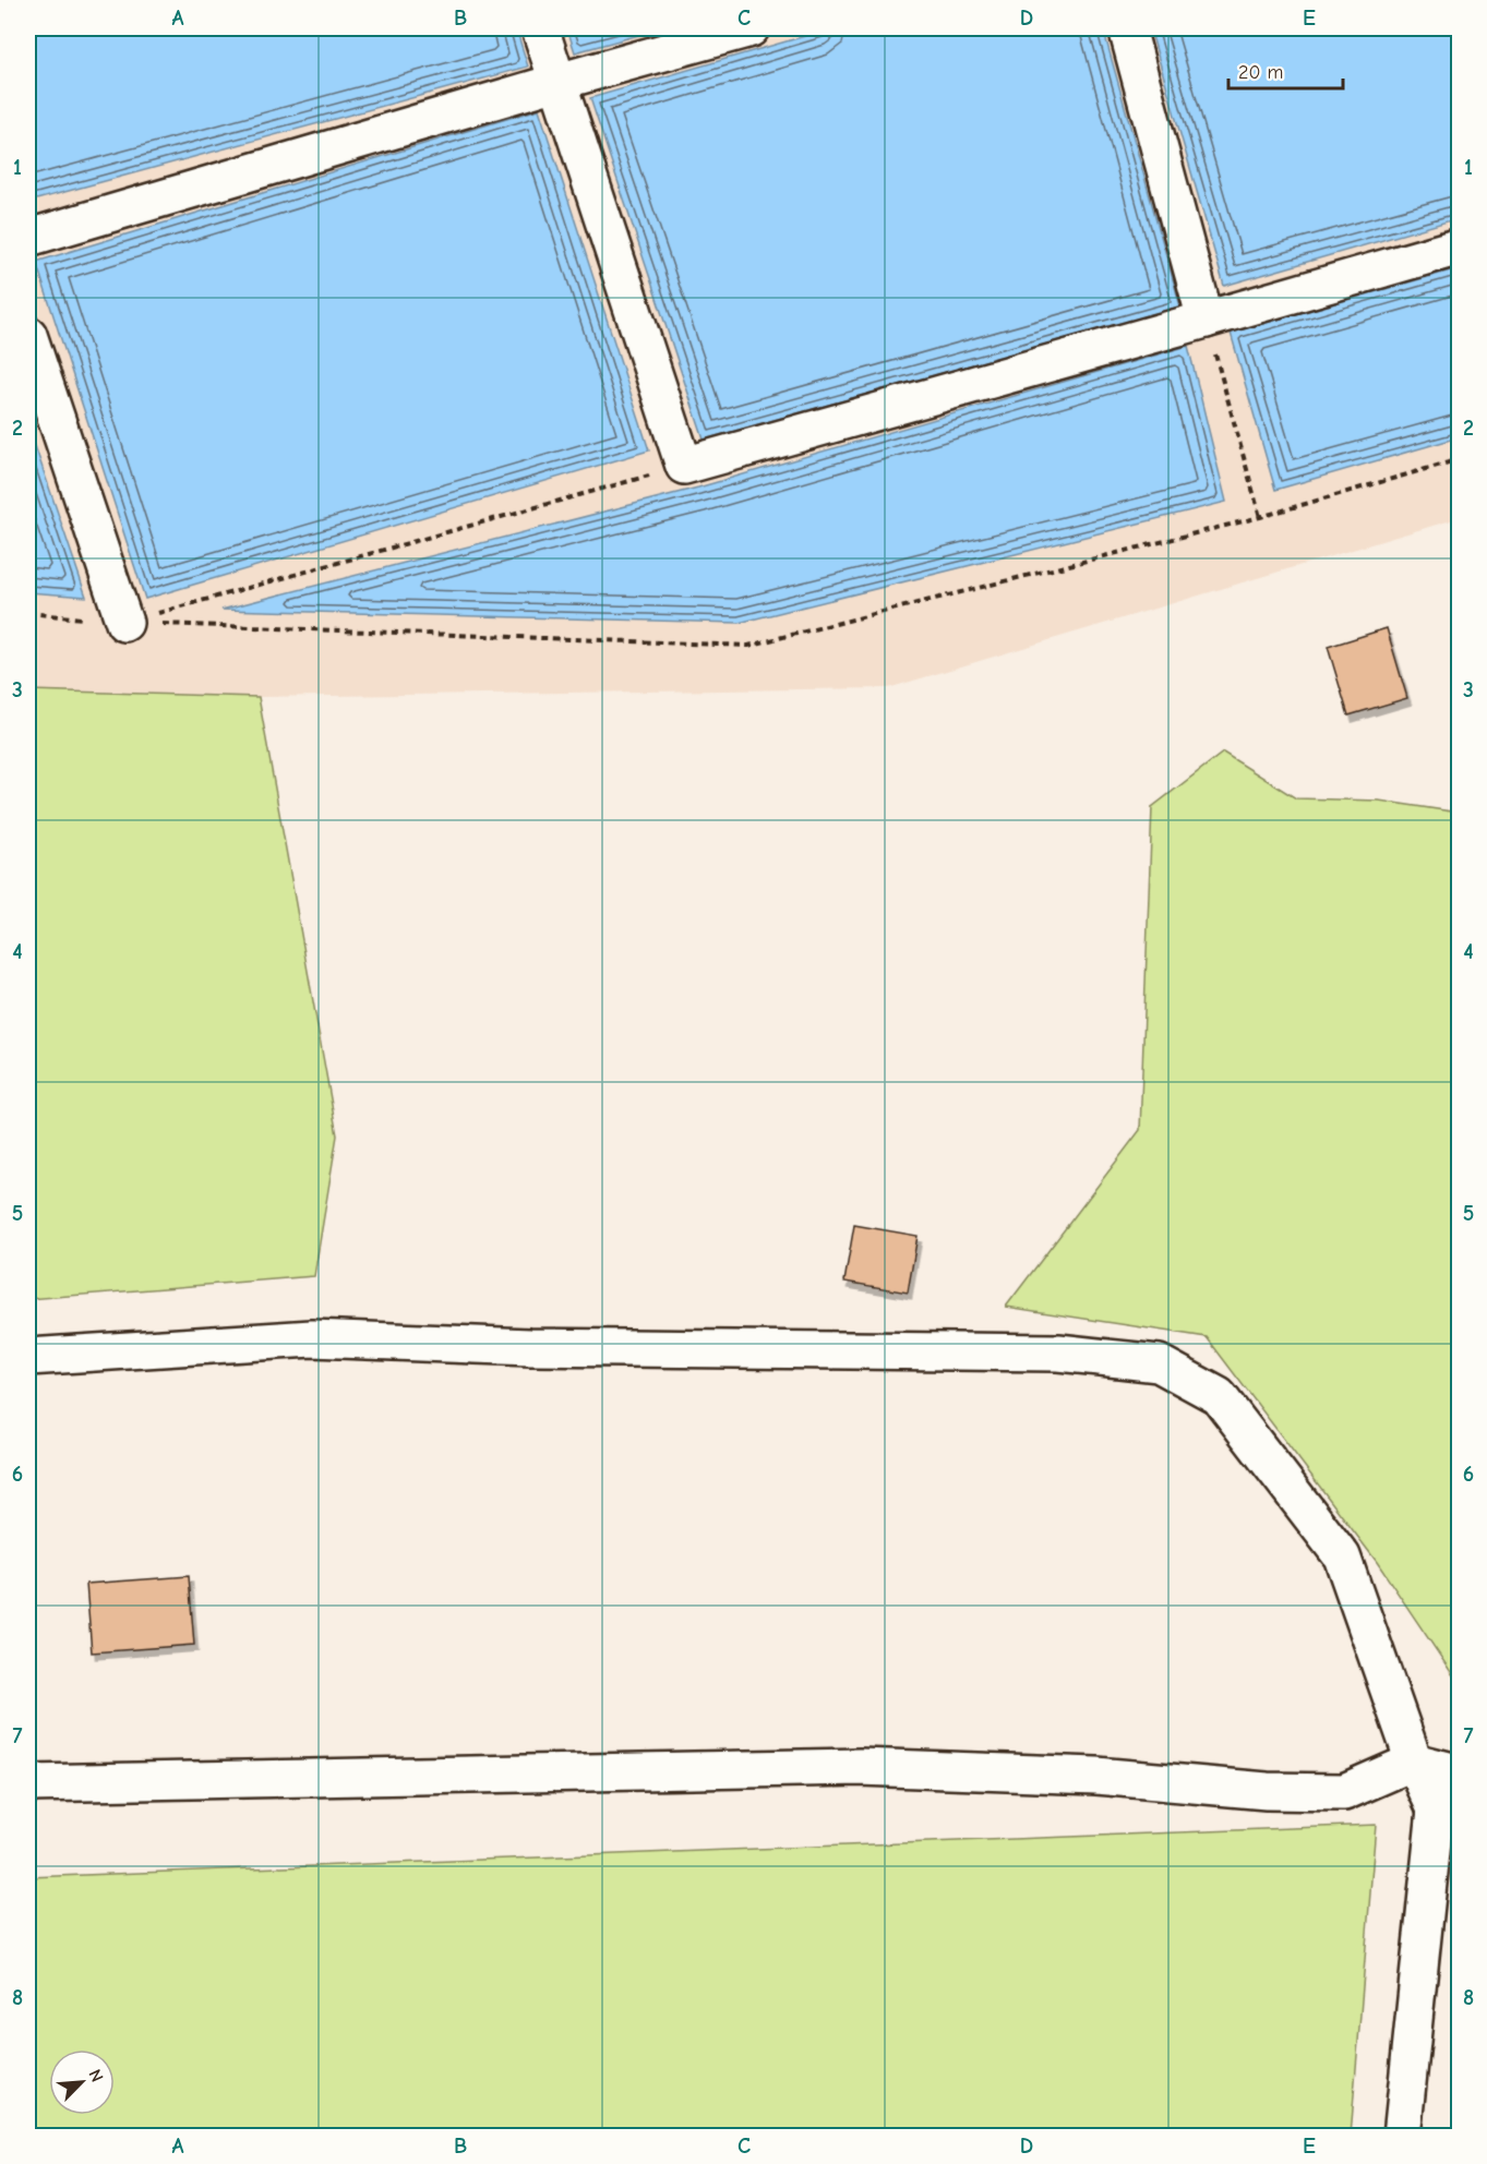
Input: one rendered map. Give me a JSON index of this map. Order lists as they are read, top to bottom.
{
  "scale_bar": "20 m",
  "north": "top right",
  "grid": {
    "columns": [
      "A",
      "B",
      "C",
      "D",
      "E"
    ],
    "rows": [
      "1",
      "2",
      "3",
      "4",
      "5",
      "6",
      "7",
      "8"
    ]
  }
}
